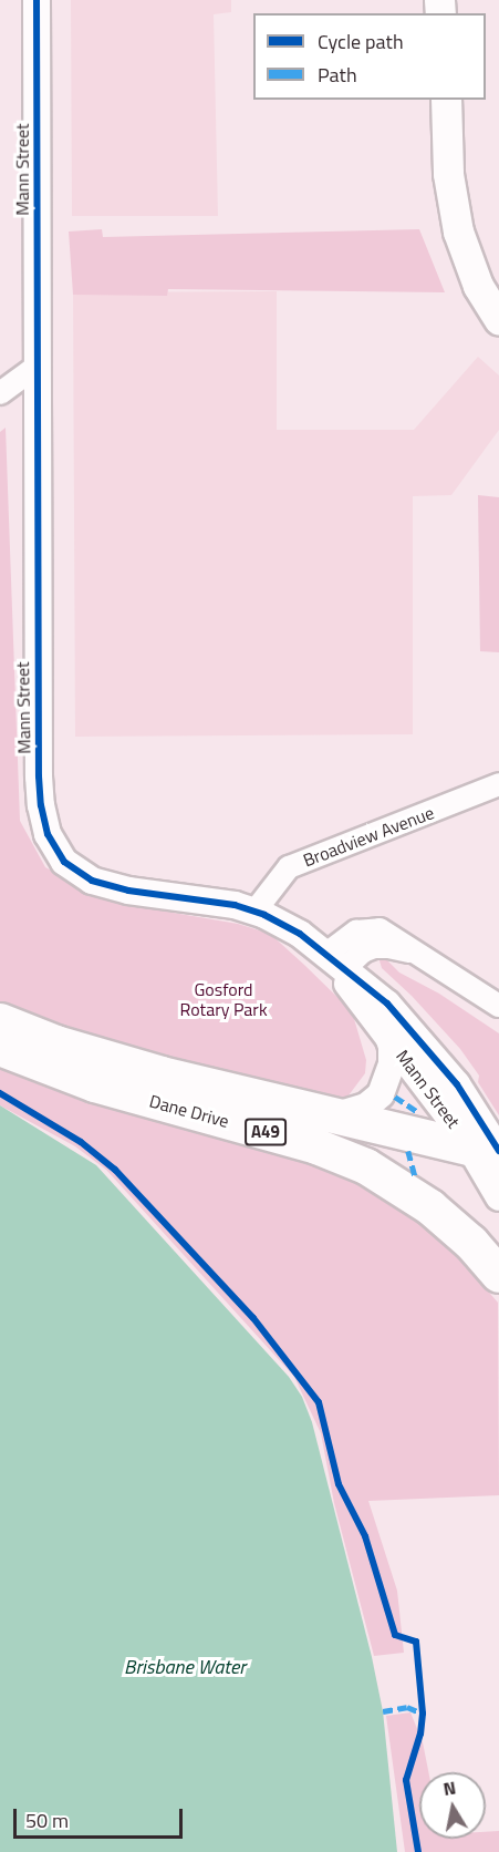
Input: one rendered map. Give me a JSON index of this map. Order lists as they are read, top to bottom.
{
  "streets": {
    "highway": ["Dane Drive", "A49"],
    "street": ["Mann Street", "Broadview Avenue"]
  },
  "crossings": [
    ["Mann Street", "Broadview Avenue"],
    ["Mann Street", "Dane Drive"]
  ],
  "water": ["Brisbane Water"],
  "parks": ["Gosford Rotary Park"],
  "legend": ["Cycle path", "Path"],
  "scale_bar": "50 m",
  "north": "top"
}
